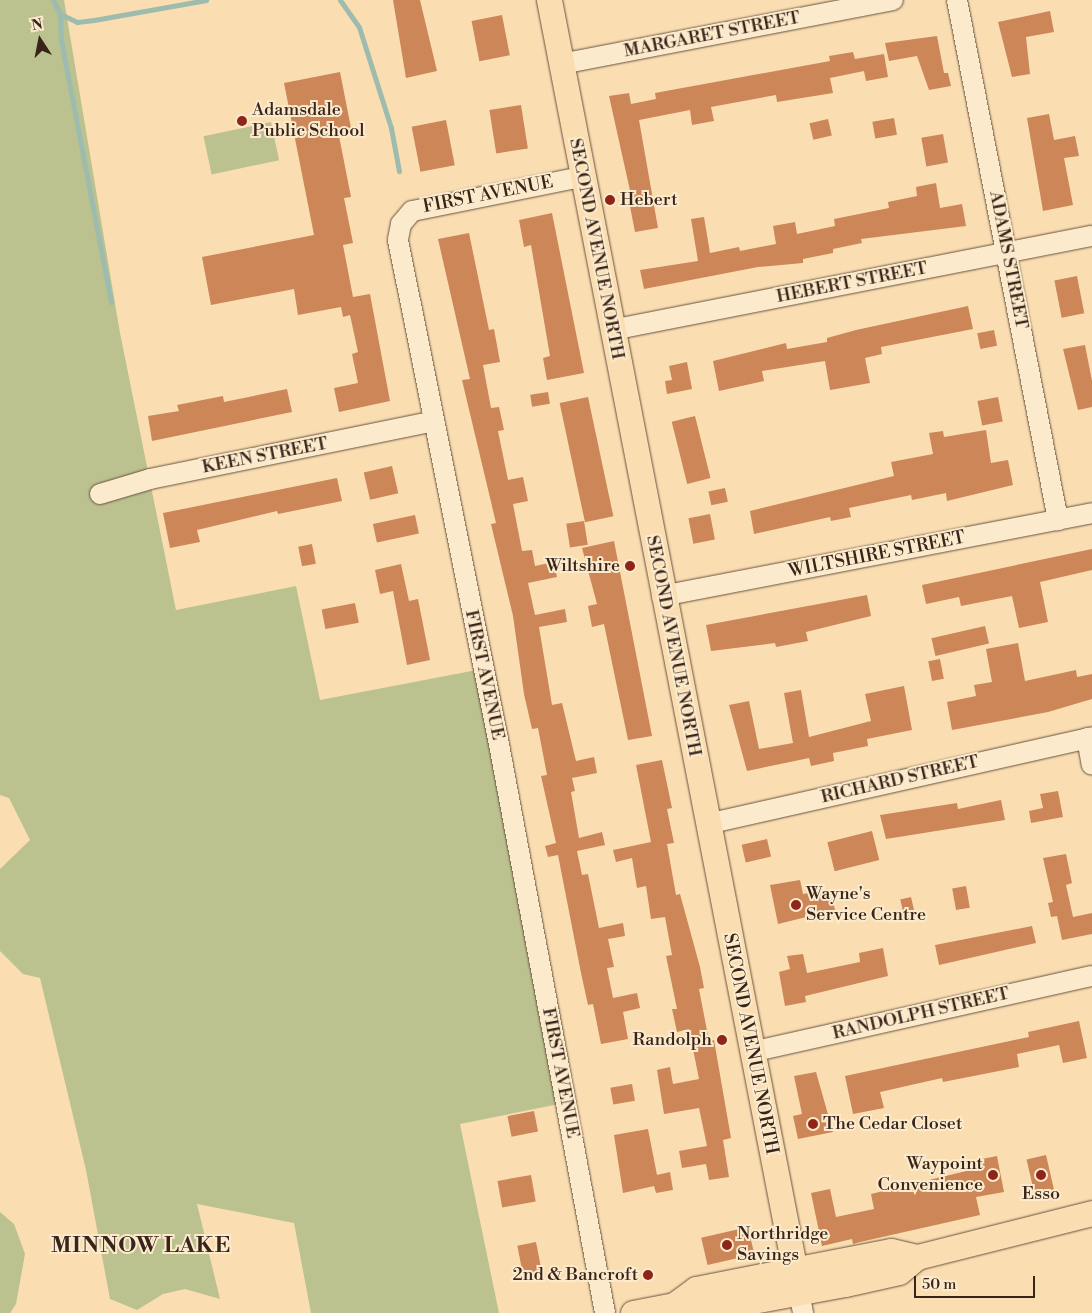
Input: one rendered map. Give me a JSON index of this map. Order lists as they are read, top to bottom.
{
  "streets": {
    "main road": ["SECOND AVENUE NORTH"],
    "street": [
      "MARGARET STREET",
      "FIRST AVENUE",
      "ADAMS STREET",
      "HEBERT STREET",
      "KEEN STREET",
      "WILTSHIRE STREET",
      "RICHARD STREET",
      "RANDOLPH STREET"
    ]
  },
  "crossings": [
    ["MARGARET STREET", "SECOND AVENUE NORTH"],
    ["FIRST AVENUE", "SECOND AVENUE NORTH"],
    ["FIRST AVENUE", "KEEN STREET"],
    ["SECOND AVENUE NORTH", "HEBERT STREET"],
    ["SECOND AVENUE NORTH", "WILTSHIRE STREET"],
    ["SECOND AVENUE NORTH", "RICHARD STREET"],
    ["SECOND AVENUE NORTH", "RANDOLPH STREET"],
    ["ADAMS STREET", "HEBERT STREET"],
    ["ADAMS STREET", "WILTSHIRE STREET"]
  ],
  "districts": ["MINNOW LAKE"],
  "places": [
    "Adamsdale Public School",
    "Hebert",
    "Wiltshire",
    "Wayne's Service Centre",
    "Randolph",
    "The Cedar Closet",
    "Waypoint Convenience",
    "Esso",
    "Northridge Savings",
    "2nd & Bancroft"
  ],
  "scale_bar": "50 m",
  "north": "top"
}
